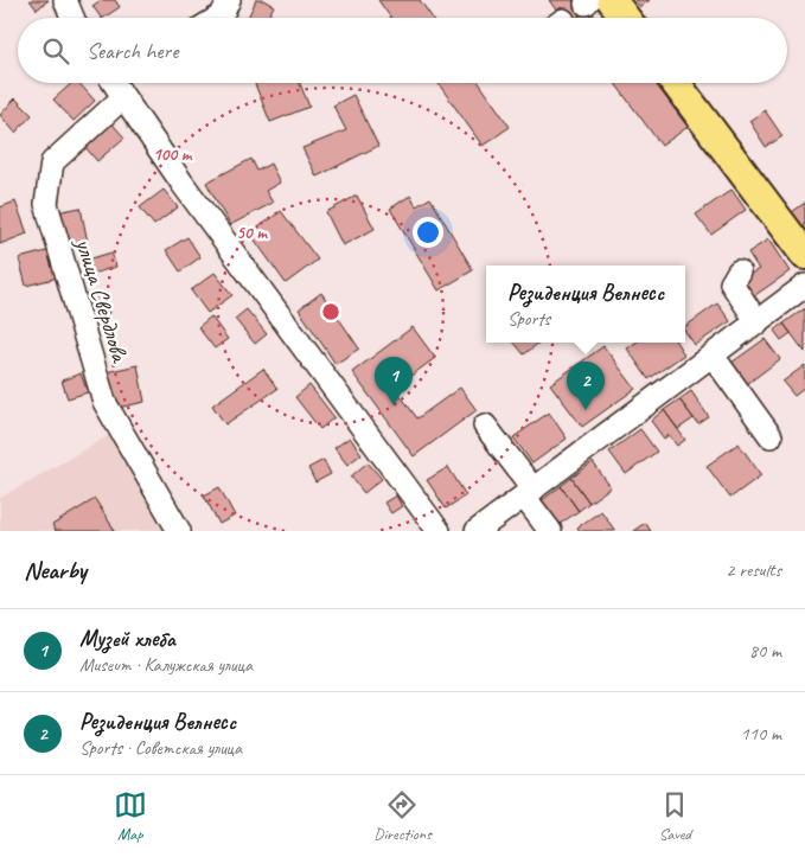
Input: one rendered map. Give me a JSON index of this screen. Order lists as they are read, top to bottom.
{
  "streets": {
    "street": ["улица Свердлова"]
  },
  "page": {
    "search": "Search here",
    "popup": ["Резиденция Велнесс", "Sports"],
    "pins": ["1", "2"],
    "heading": ["Nearby", "2 results"],
    "list": [
      {
        "mark": "1",
        "name": "Музей хлеба",
        "note": "Museum · Калужская улица",
        "value": "80 m"
      },
      {
        "mark": "2",
        "name": "Резиденция Велнесс",
        "note": "Sports · Советская улица",
        "value": "110 m"
      }
    ],
    "nav": ["Map", "Directions", "Saved"]
  },
  "rings": ["100 m", "50 m"]
}
